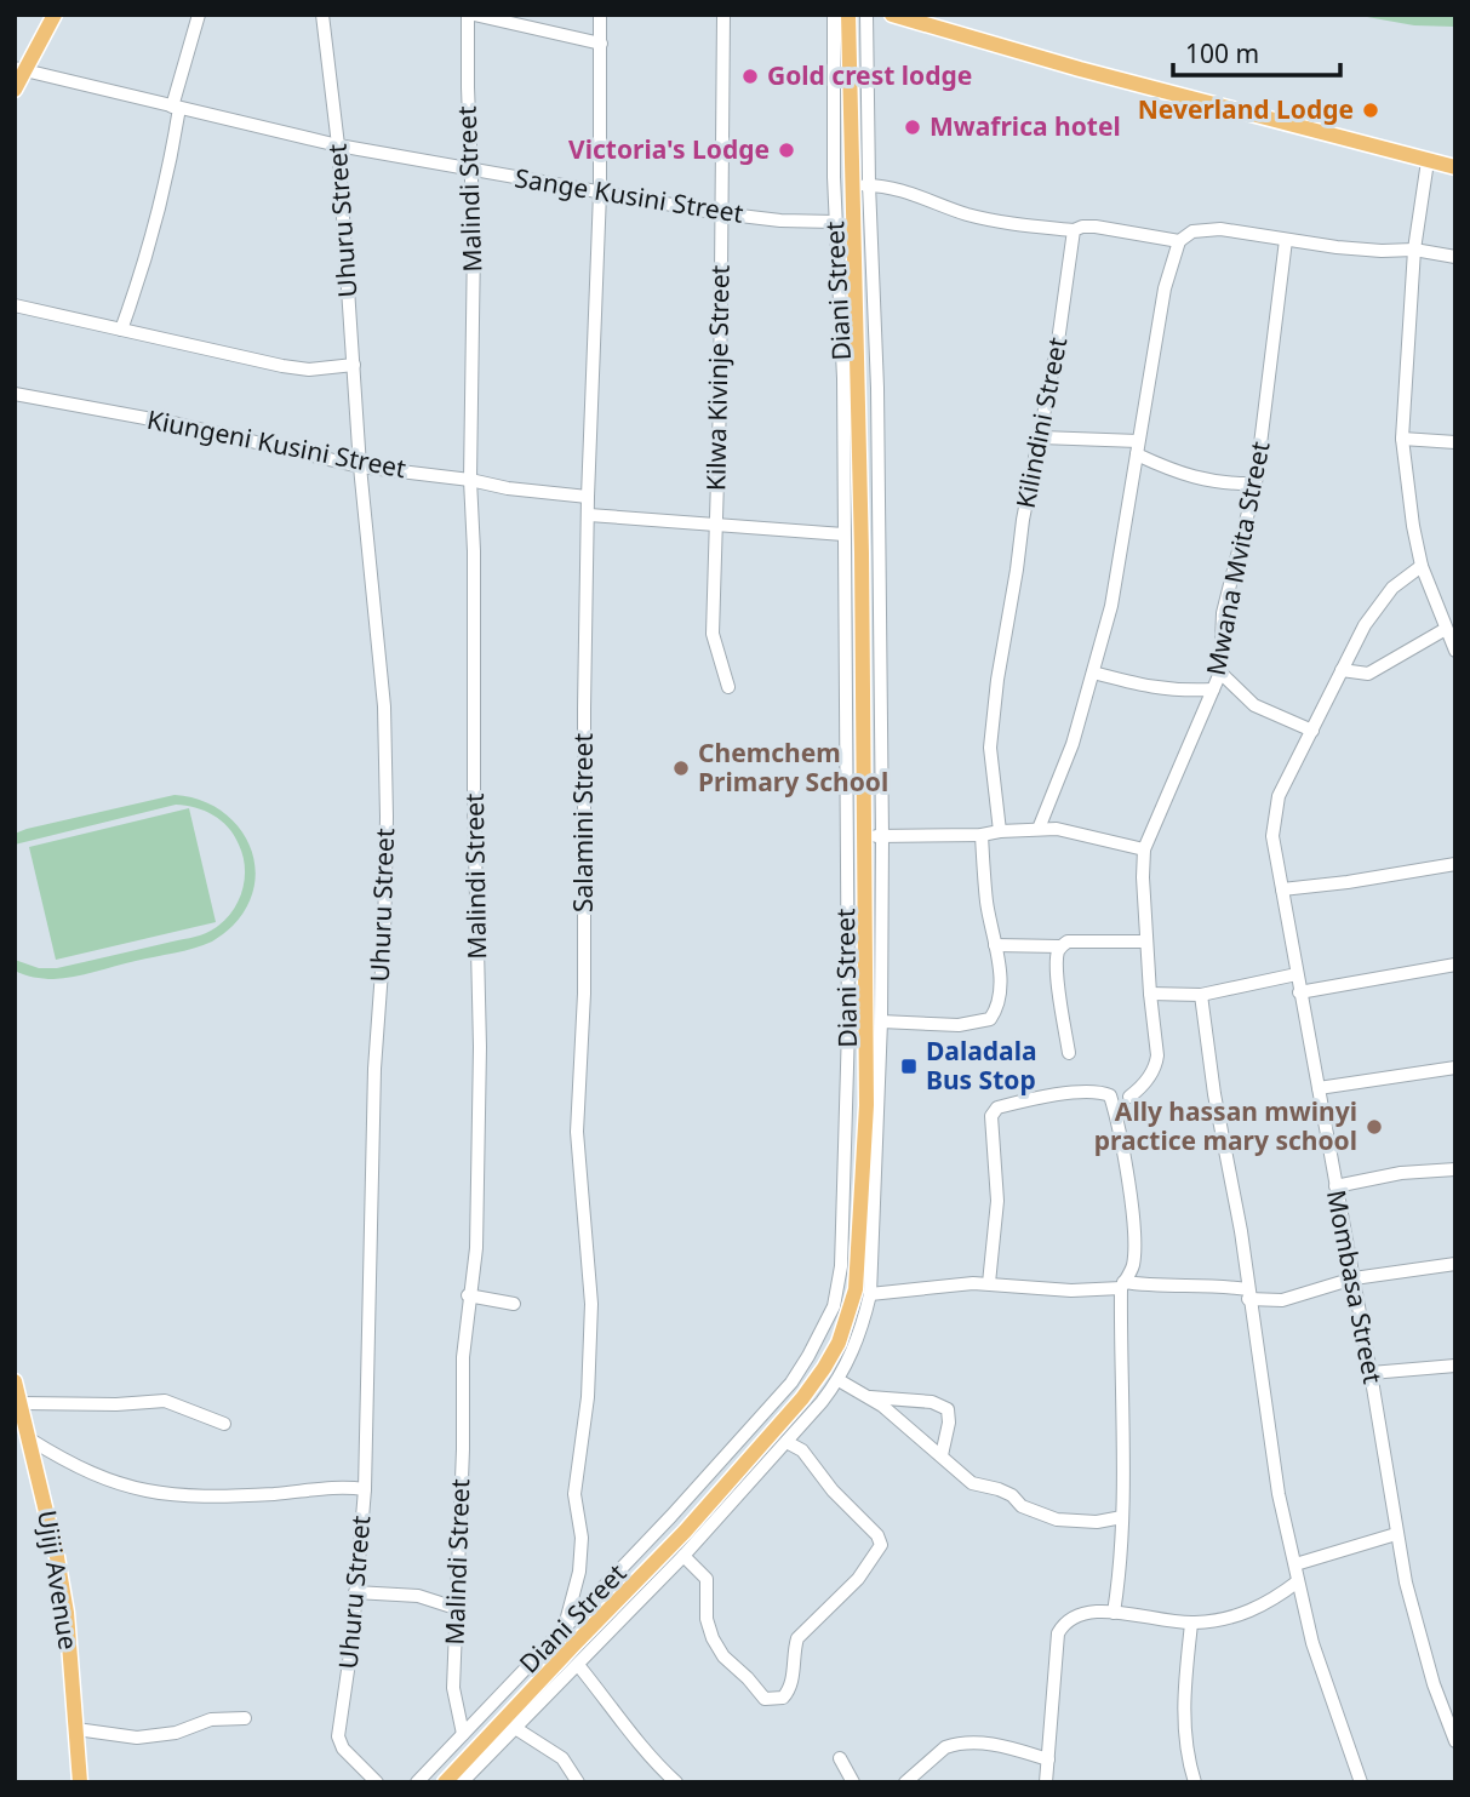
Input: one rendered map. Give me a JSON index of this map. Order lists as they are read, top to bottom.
{
  "streets": {
    "main road": ["Ujiji Avenue"],
    "street": [
      "Malindi Street",
      "Sange Kusini Street",
      "Uhuru Street",
      "Diani Street",
      "Kilwa Kivinje Street",
      "Kilindini Street",
      "Kiungeni Kusini Street",
      "Mwana Mvita Street",
      "Salamini Street",
      "Mombasa Street"
    ]
  },
  "crossings": [
    ["Malindi Street", "Sange Kusini Street"],
    ["Malindi Street", "Diani Street"],
    ["Malindi Street", "Kiungeni Kusini Street"],
    ["Sange Kusini Street", "Uhuru Street"],
    ["Sange Kusini Street", "Diani Street"],
    ["Sange Kusini Street", "Kilwa Kivinje Street"],
    ["Sange Kusini Street", "Salamini Street"],
    ["Uhuru Street", "Kiungeni Kusini Street"],
    ["Diani Street", "Salamini Street"],
    ["Kiungeni Kusini Street", "Salamini Street"]
  ],
  "places": {
    "other": [
      "Gold crest lodge",
      "Neverland Lodge",
      "Mwafrica hotel",
      "Victoria's Lodge",
      "Chemchem Primary School",
      "Ally hassan mwinyi practice mary school"
    ],
    "transit": ["Daladala Bus Stop"]
  },
  "scale_bar": "100 m"
}
